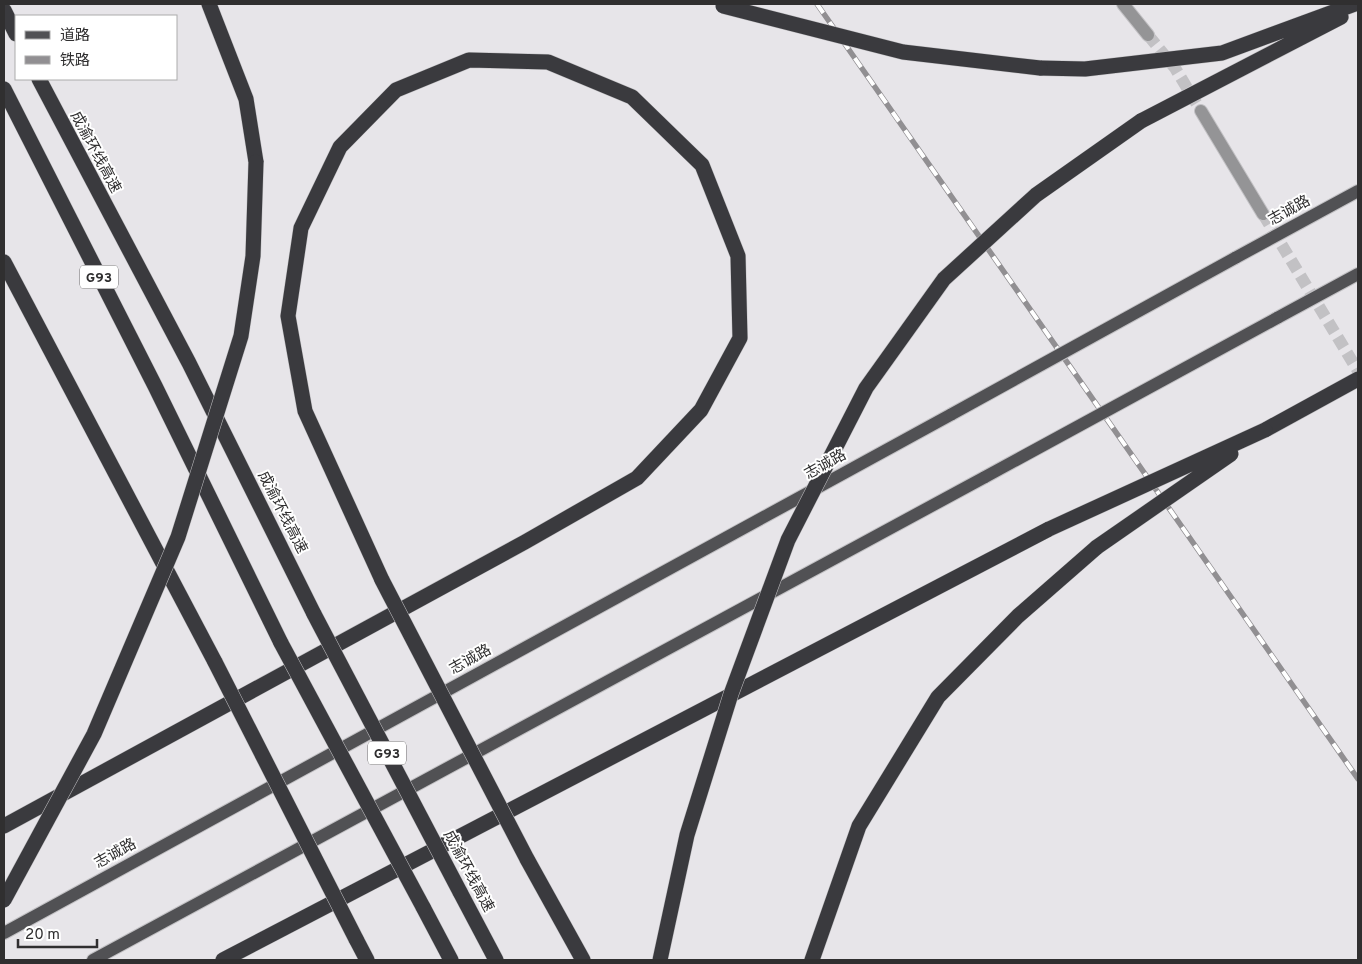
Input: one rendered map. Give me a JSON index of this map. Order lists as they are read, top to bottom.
{
  "streets": {
    "highway": ["成渝环线高速", "G93"],
    "main road": ["志诚路"]
  },
  "legend": ["道路", "铁路"],
  "scale_bar": "20 m"
}
